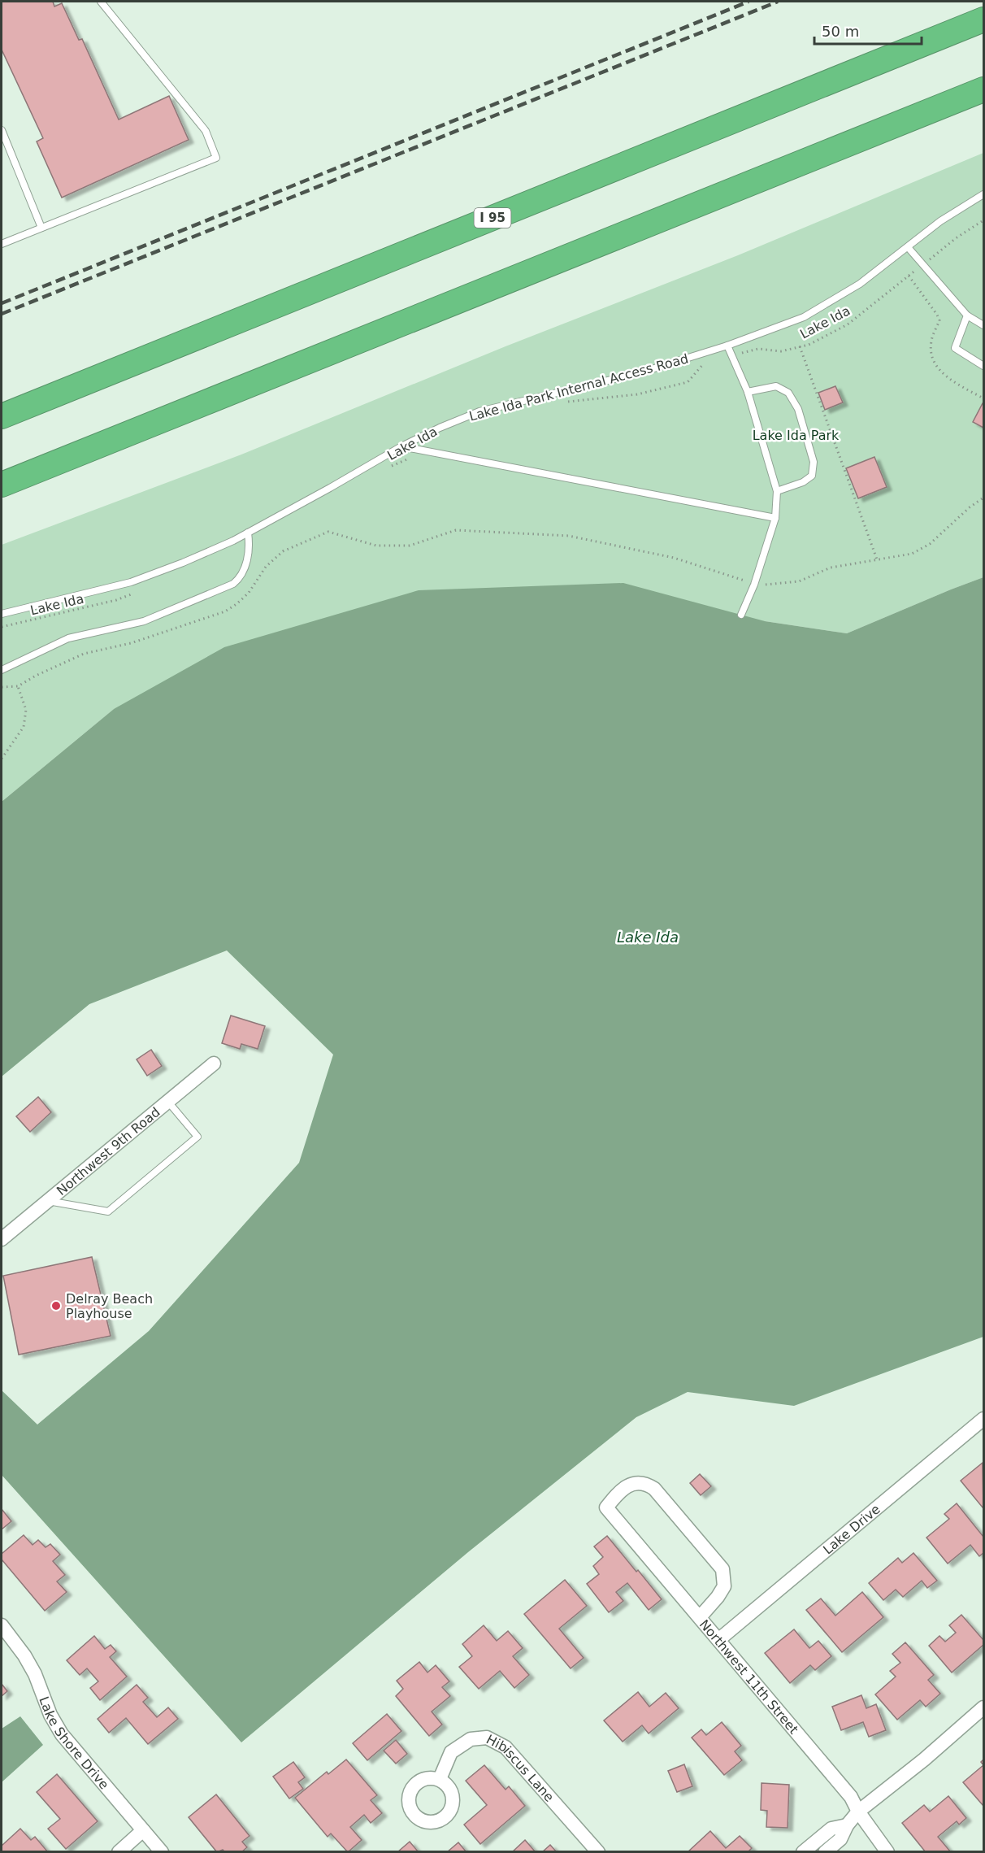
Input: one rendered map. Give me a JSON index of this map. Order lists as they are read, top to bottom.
{
  "streets": {
    "highway": ["I 95"],
    "street": [
      "Northwest 9th Road",
      "Lake Drive",
      "Northwest 11th Street",
      "Lake Shore Drive",
      "Hibiscus Lane"
    ],
    "lane": ["Lake Ida Park Internal Access Road"],
    "path": ["Lake Ida"]
  },
  "crossings": [
    ["Lake Drive", "Northwest 11th Street"]
  ],
  "water": ["Lake Ida"],
  "parks": ["Lake Ida Park"],
  "places": ["Delray Beach Playhouse"],
  "scale_bar": "50 m"
}
